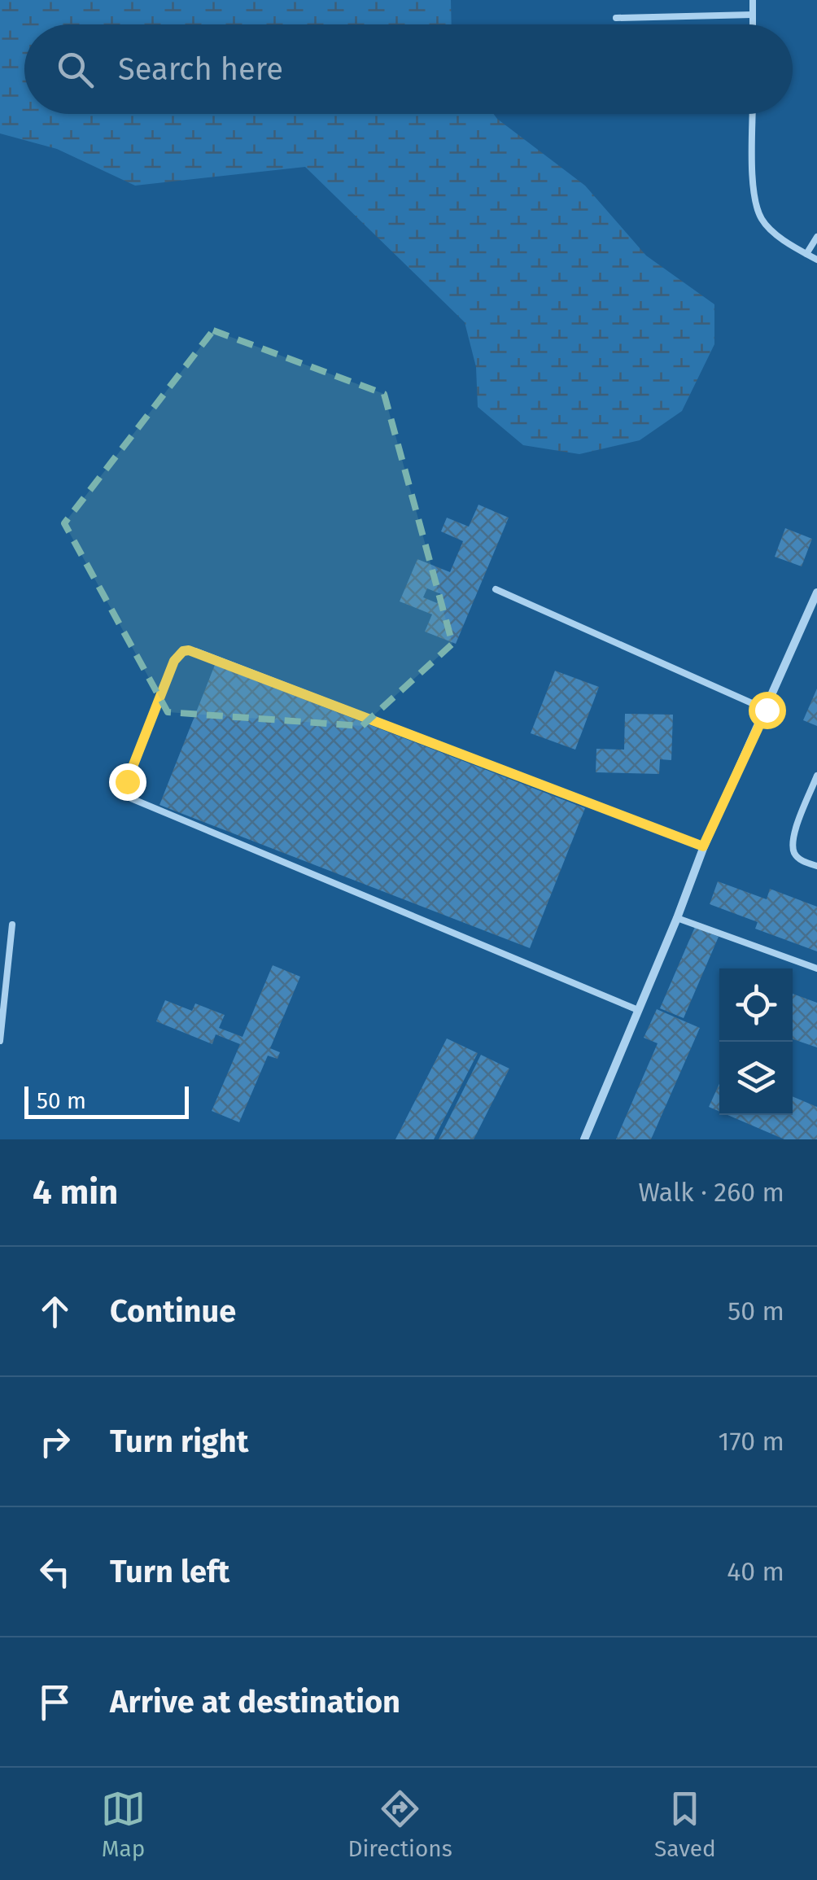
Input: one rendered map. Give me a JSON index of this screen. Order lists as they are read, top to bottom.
{
  "scale_bar": "50 m",
  "page": {
    "search": "Search here",
    "scale": "50 m",
    "heading": ["4 min", "Walk · 260 m"],
    "list": [
      ["Continue", "50 m"],
      ["Turn right", "170 m"],
      ["Turn left", "40 m"],
      "Arrive at destination"
    ],
    "nav": ["Map", "Directions", "Saved"]
  }
}
